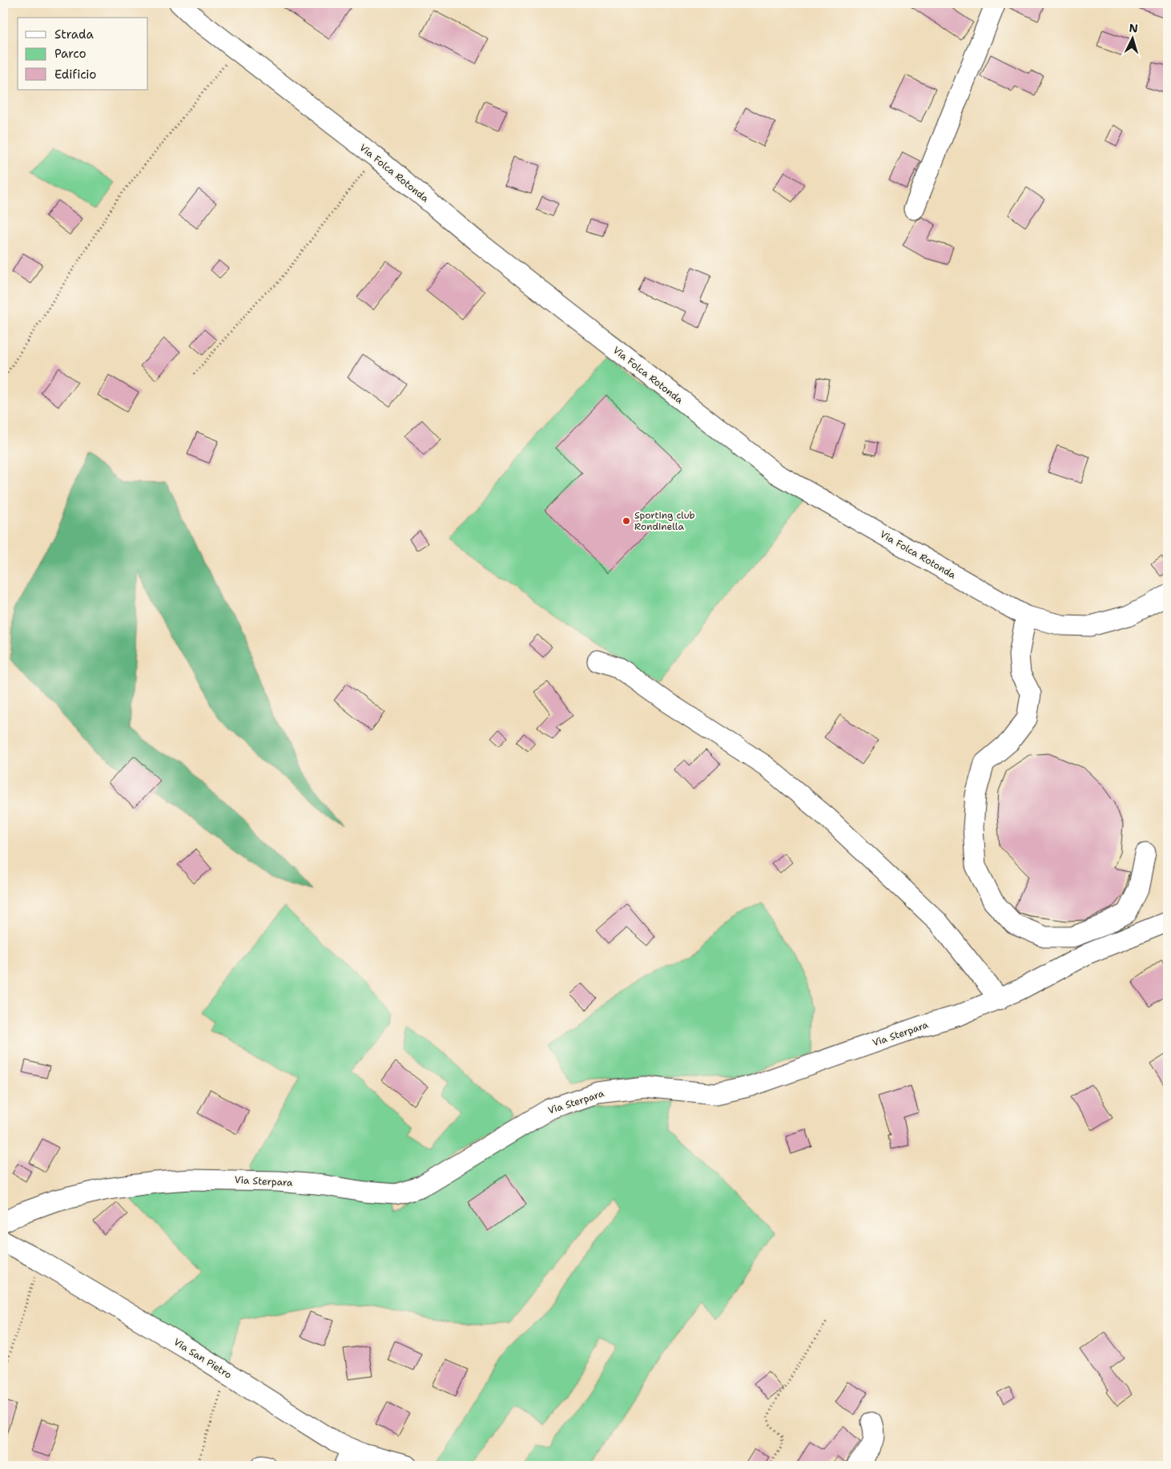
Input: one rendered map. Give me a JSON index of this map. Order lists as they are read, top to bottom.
{
  "streets": {
    "street": ["Via Folca Rotonda", "Via Sterpara", "Via San Pietro"]
  },
  "places": ["Sporting club Rondinella"],
  "legend": ["Strada", "Parco", "Edificio"],
  "north": "top"
}
